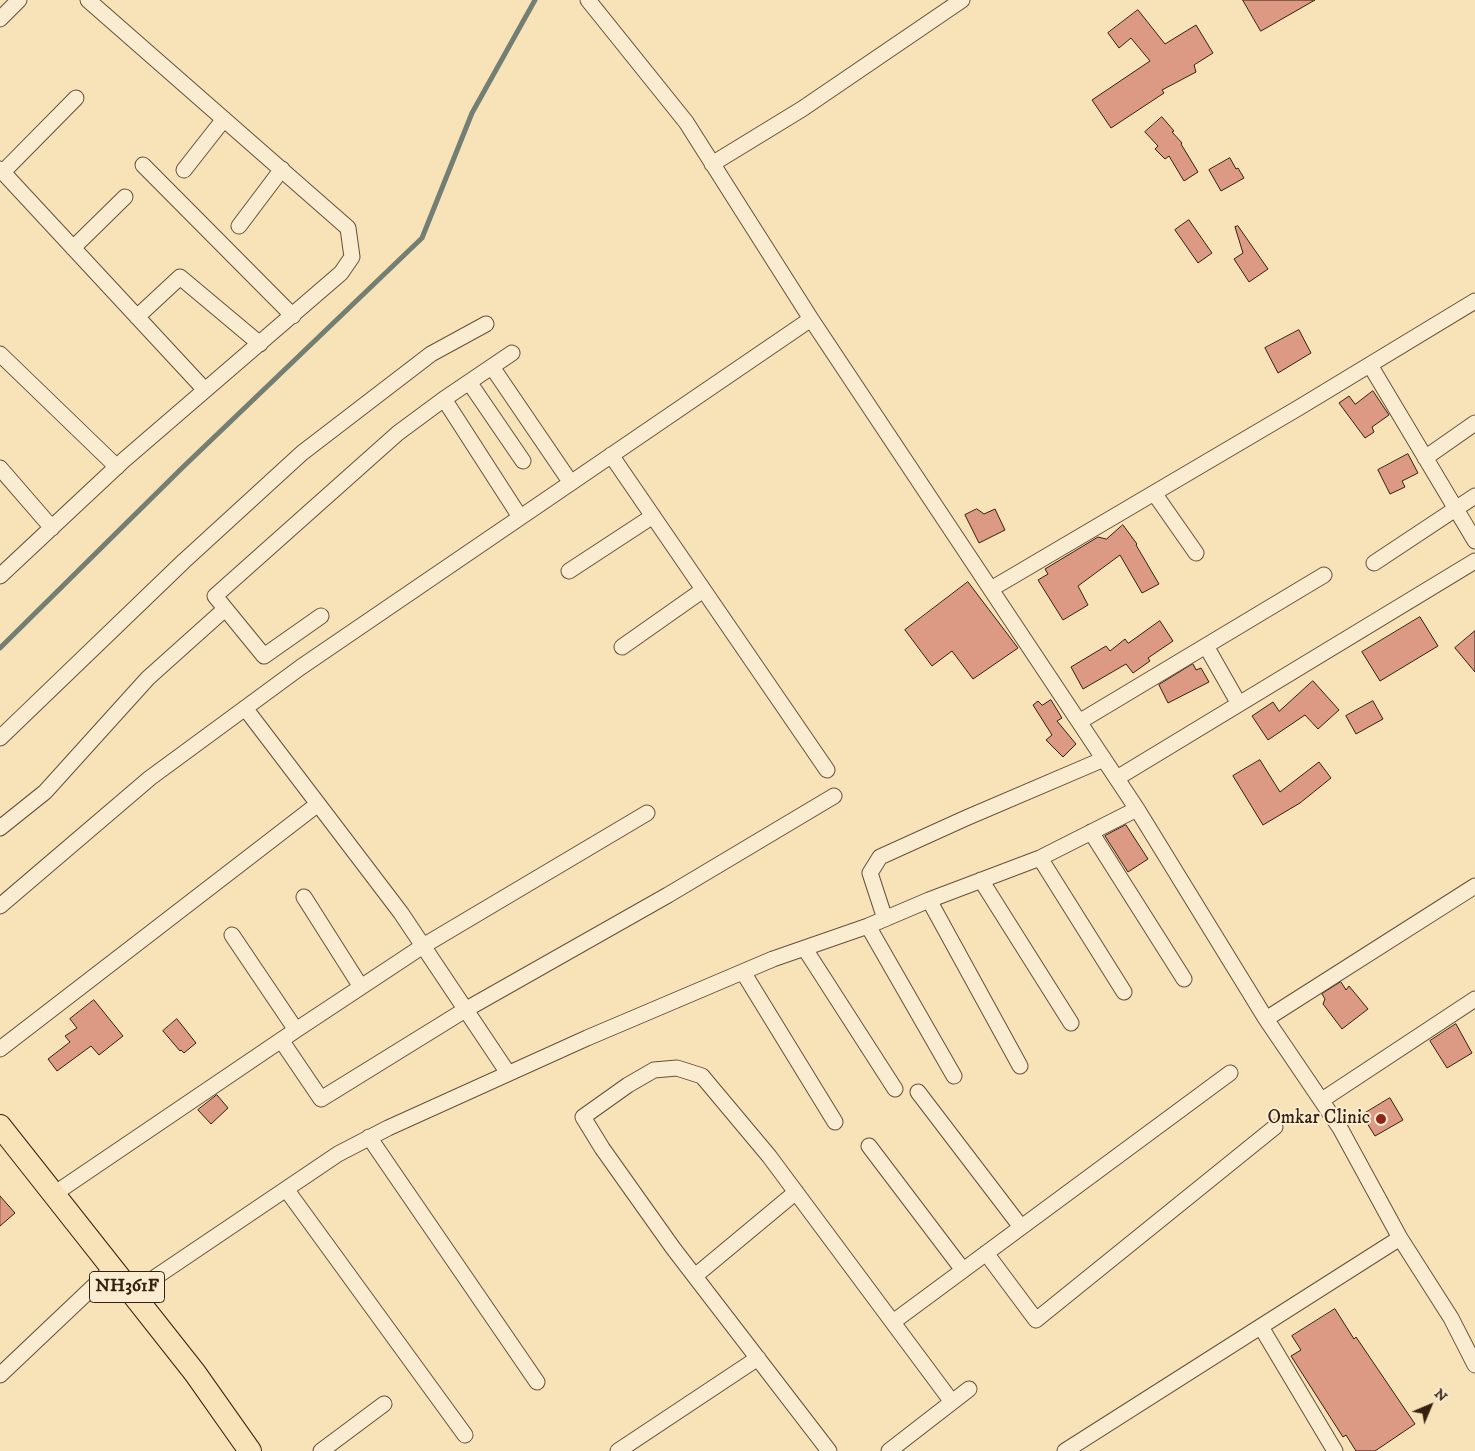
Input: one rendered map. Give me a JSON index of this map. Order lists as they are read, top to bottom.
{
  "streets": {
    "highway": ["NH361F"]
  },
  "places": ["Omkar Clinic"],
  "north": "top right"
}
